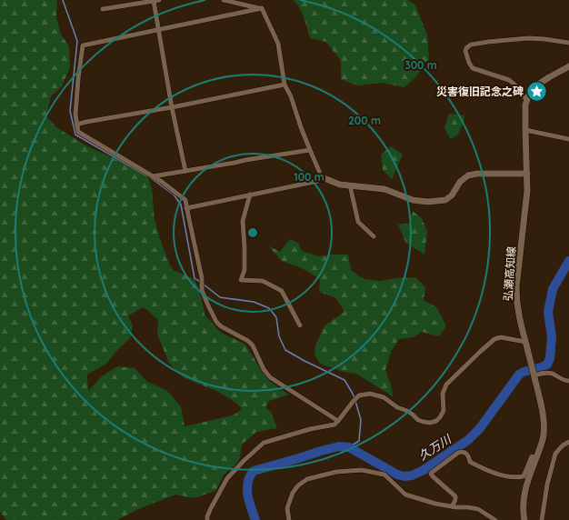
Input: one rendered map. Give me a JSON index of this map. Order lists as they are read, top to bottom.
{
  "streets": {
    "main road": ["弘瀬高知線"]
  },
  "water": ["久万川"],
  "places": {
    "place": ["災害復旧記念之碑"]
  },
  "rings": ["300 m", "200 m", "100 m"]
}
